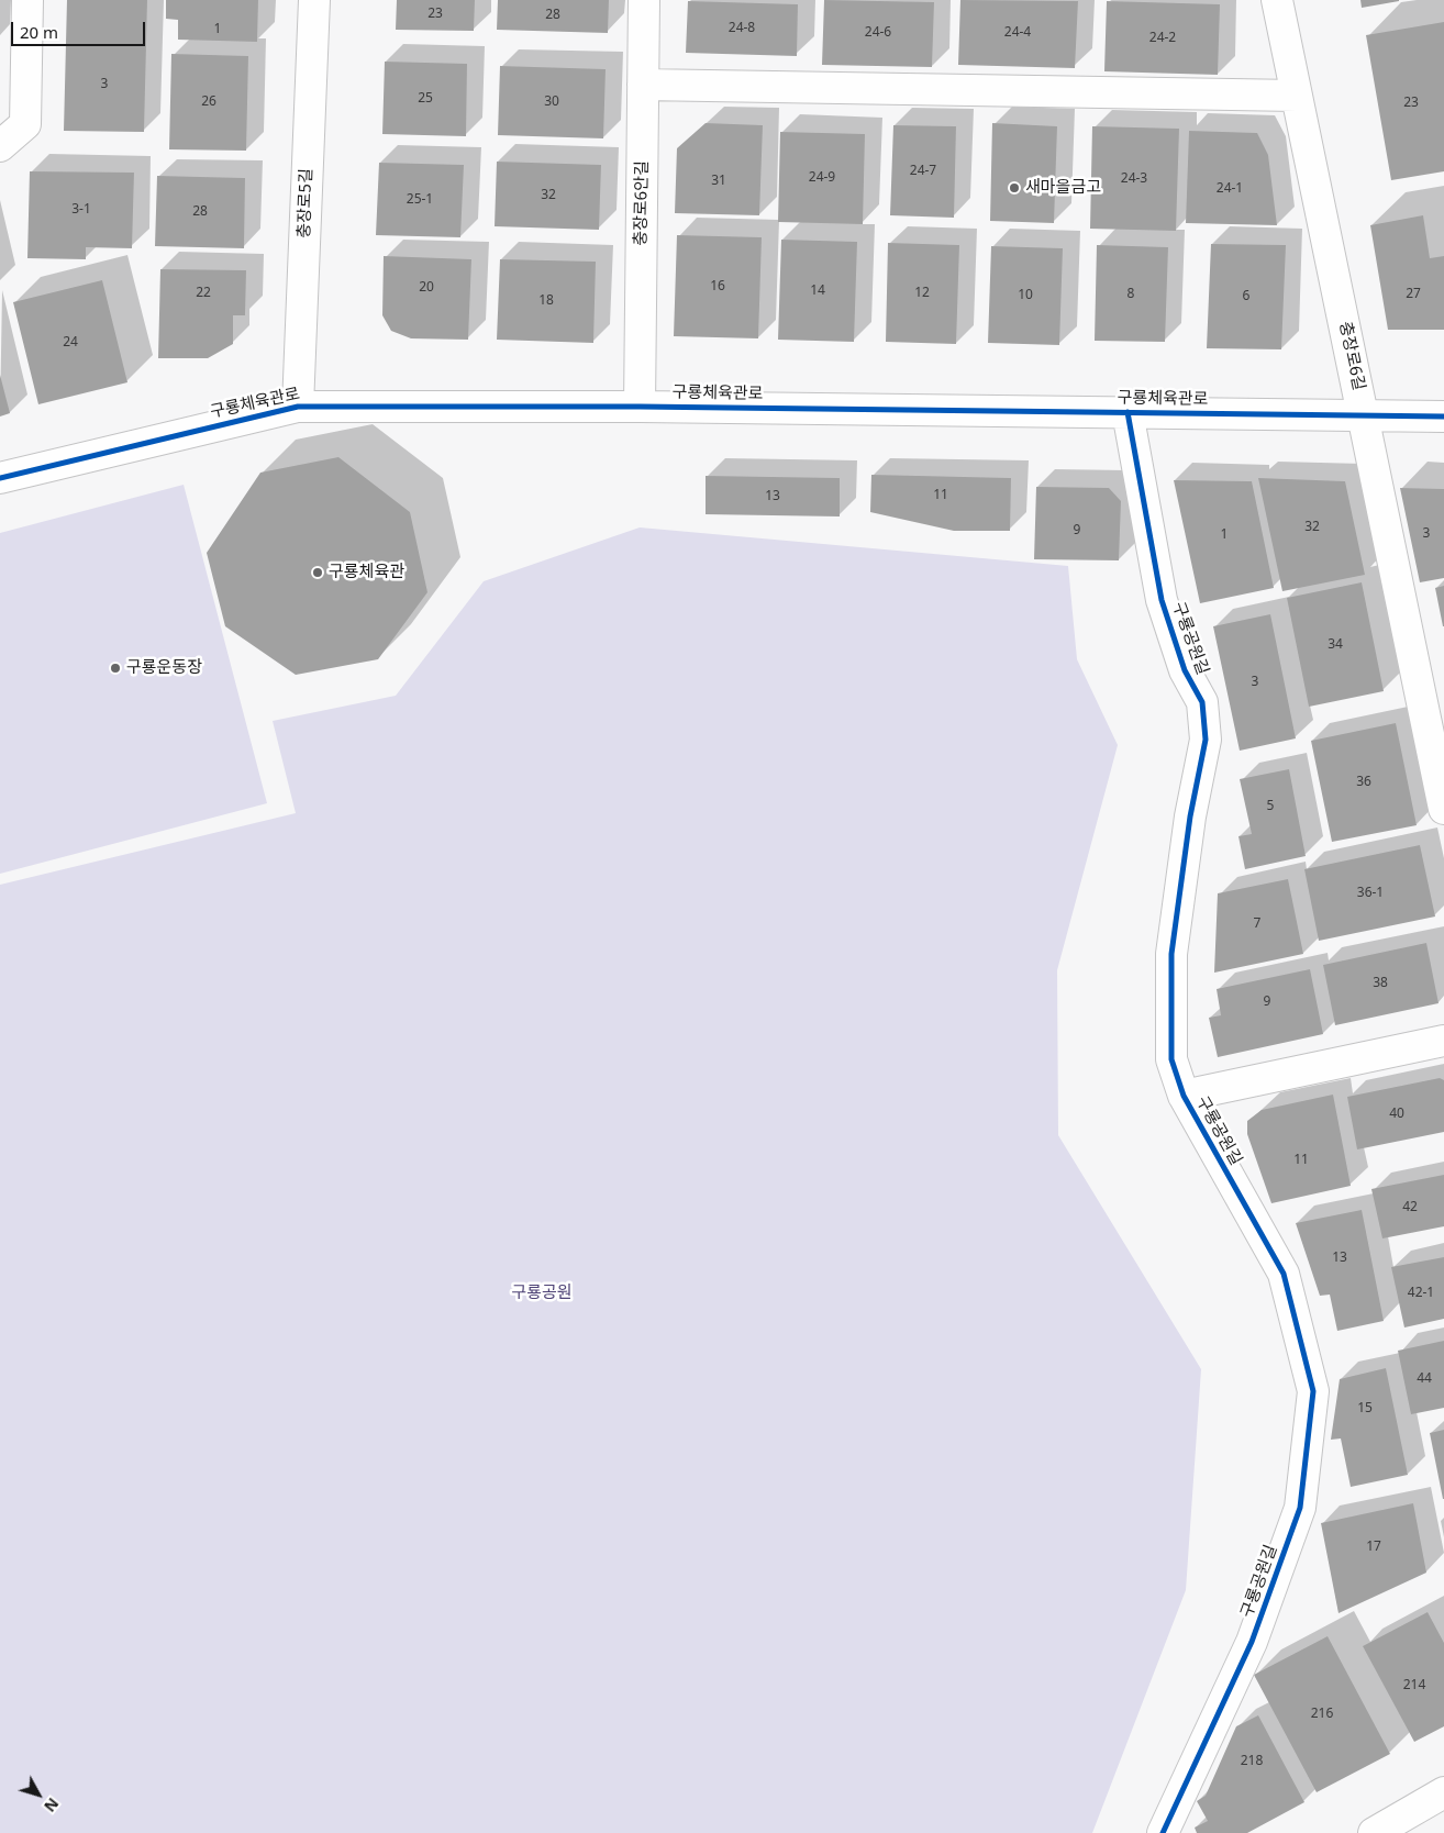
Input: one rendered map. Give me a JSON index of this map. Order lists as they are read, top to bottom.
{
  "streets": {
    "street": [
      "충장로5길",
      "충장로6안길",
      "충장로6길",
      "구룡체육관로",
      "구룡공원길"
    ]
  },
  "crossings": [
    ["충장로5길", "구룡체육관로"],
    ["충장로6안길", "구룡체육관로"],
    ["충장로6길", "구룡체육관로"],
    ["구룡체육관로", "구룡공원길"]
  ],
  "parks": ["구룡공원"],
  "places": ["새마을금고", "구룡체육관", "구룡운동장"],
  "house_numbers": [
    "23",
    "28",
    "24-8",
    "1",
    "24-6",
    "24-4",
    "24-2",
    "3",
    "25",
    "26",
    "30",
    "23",
    "24-7",
    "24-9",
    "24-3",
    "31",
    "24-1",
    "32",
    "25-1",
    "3-1",
    "28",
    "16",
    "20",
    "14",
    "22",
    "12",
    "8",
    "27",
    "10",
    "6",
    "18",
    "24",
    "11",
    "13",
    "32",
    "9",
    "3",
    "1",
    "34",
    "3",
    "36",
    "5",
    "36-1",
    "7",
    "38",
    "9",
    "40",
    "11",
    "42",
    "13",
    "42-1",
    "44",
    "15",
    "17",
    "214",
    "216",
    "218"
  ],
  "scale_bar": "20 m",
  "north": "bottom right"
}
